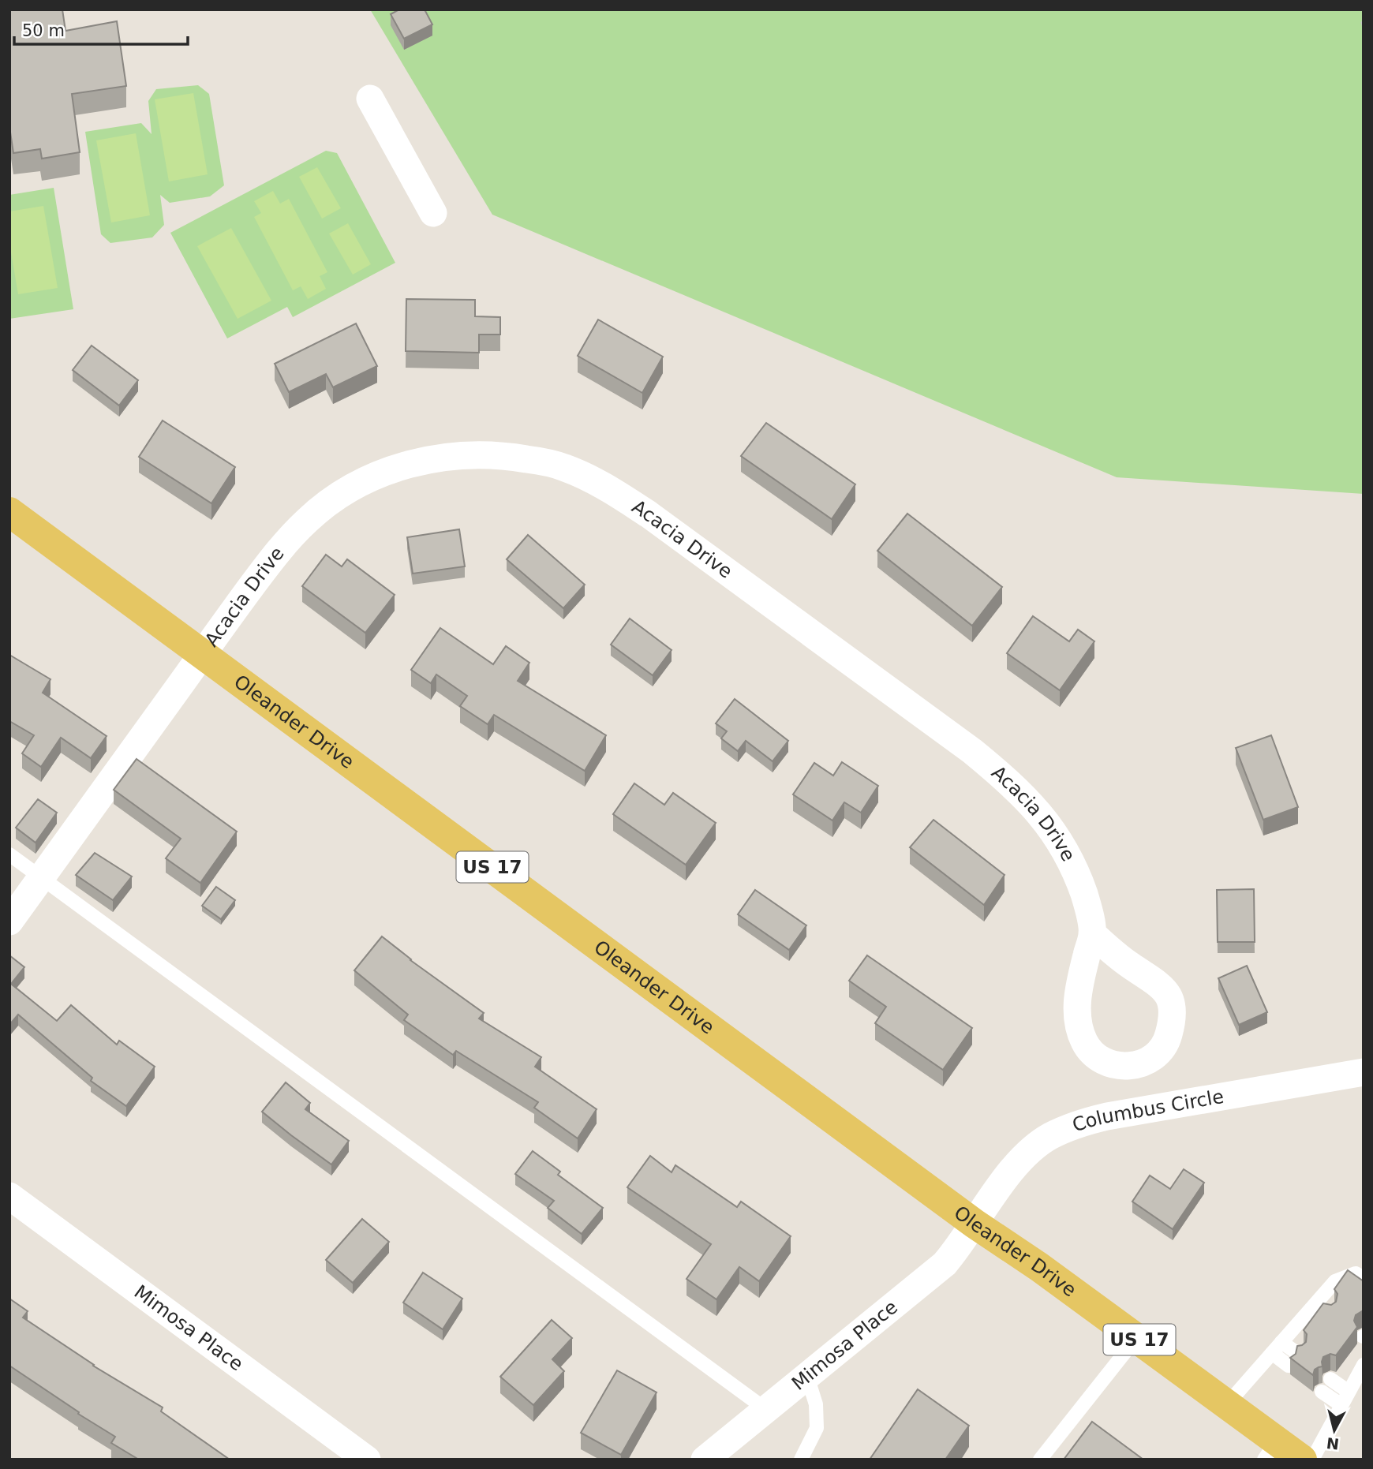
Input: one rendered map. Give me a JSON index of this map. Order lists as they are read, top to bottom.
{
  "streets": {
    "main road": ["Oleander Drive", "US 17"],
    "street": ["Acacia Drive", "Columbus Circle", "Mimosa Place"]
  },
  "crossings": [
    ["Acacia Drive", "Oleander Drive"],
    ["Oleander Drive", "Columbus Circle"],
    ["Oleander Drive", "Mimosa Place"],
    ["Columbus Circle", "Mimosa Place"]
  ],
  "scale_bar": "50 m",
  "north": "bottom"
}
